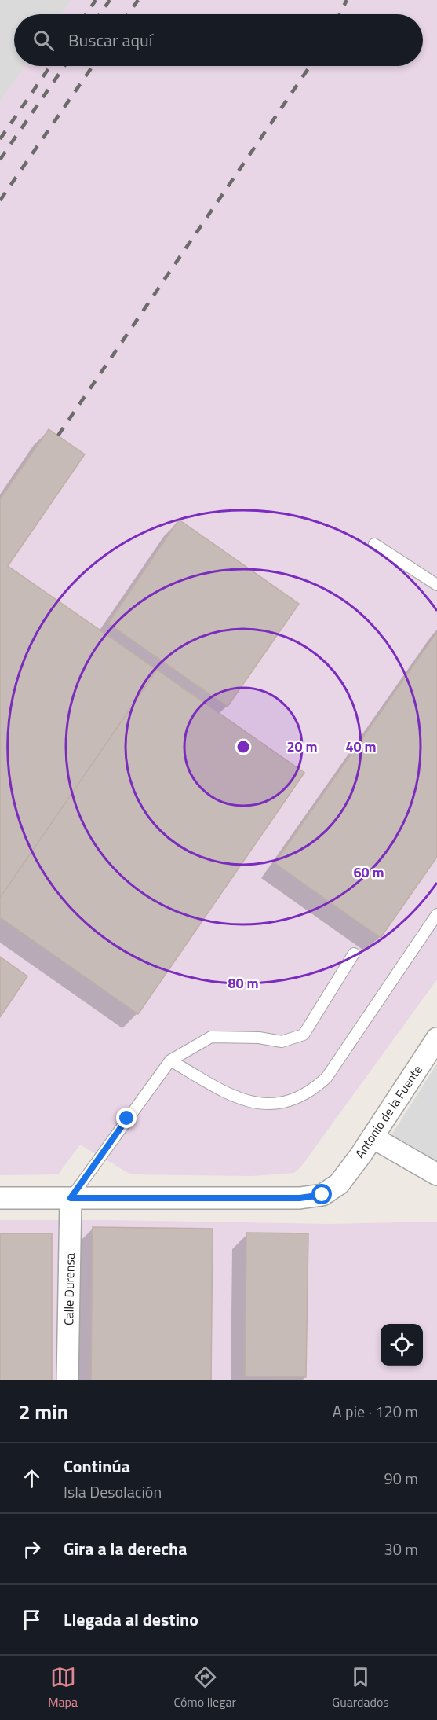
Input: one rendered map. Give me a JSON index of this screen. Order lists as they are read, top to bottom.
{
  "streets": {
    "street": ["Antonio de la Fuente", "Calle Durensa"]
  },
  "crossings": [
    ["Antonio de la Fuente", "Calle Durensa"]
  ],
  "page": {
    "search": "Buscar aquí",
    "heading": ["2 min", "A pie · 120 m"],
    "list": [
      ["Continúa", "Isla Desolación", "90 m"],
      ["Gira a la derecha", "30 m"],
      "Llegada al destino"
    ],
    "nav": ["Mapa", "Cómo llegar", "Guardados"]
  },
  "rings": [
    "20 m",
    "40 m",
    "60 m",
    "80 m"
  ]
}
